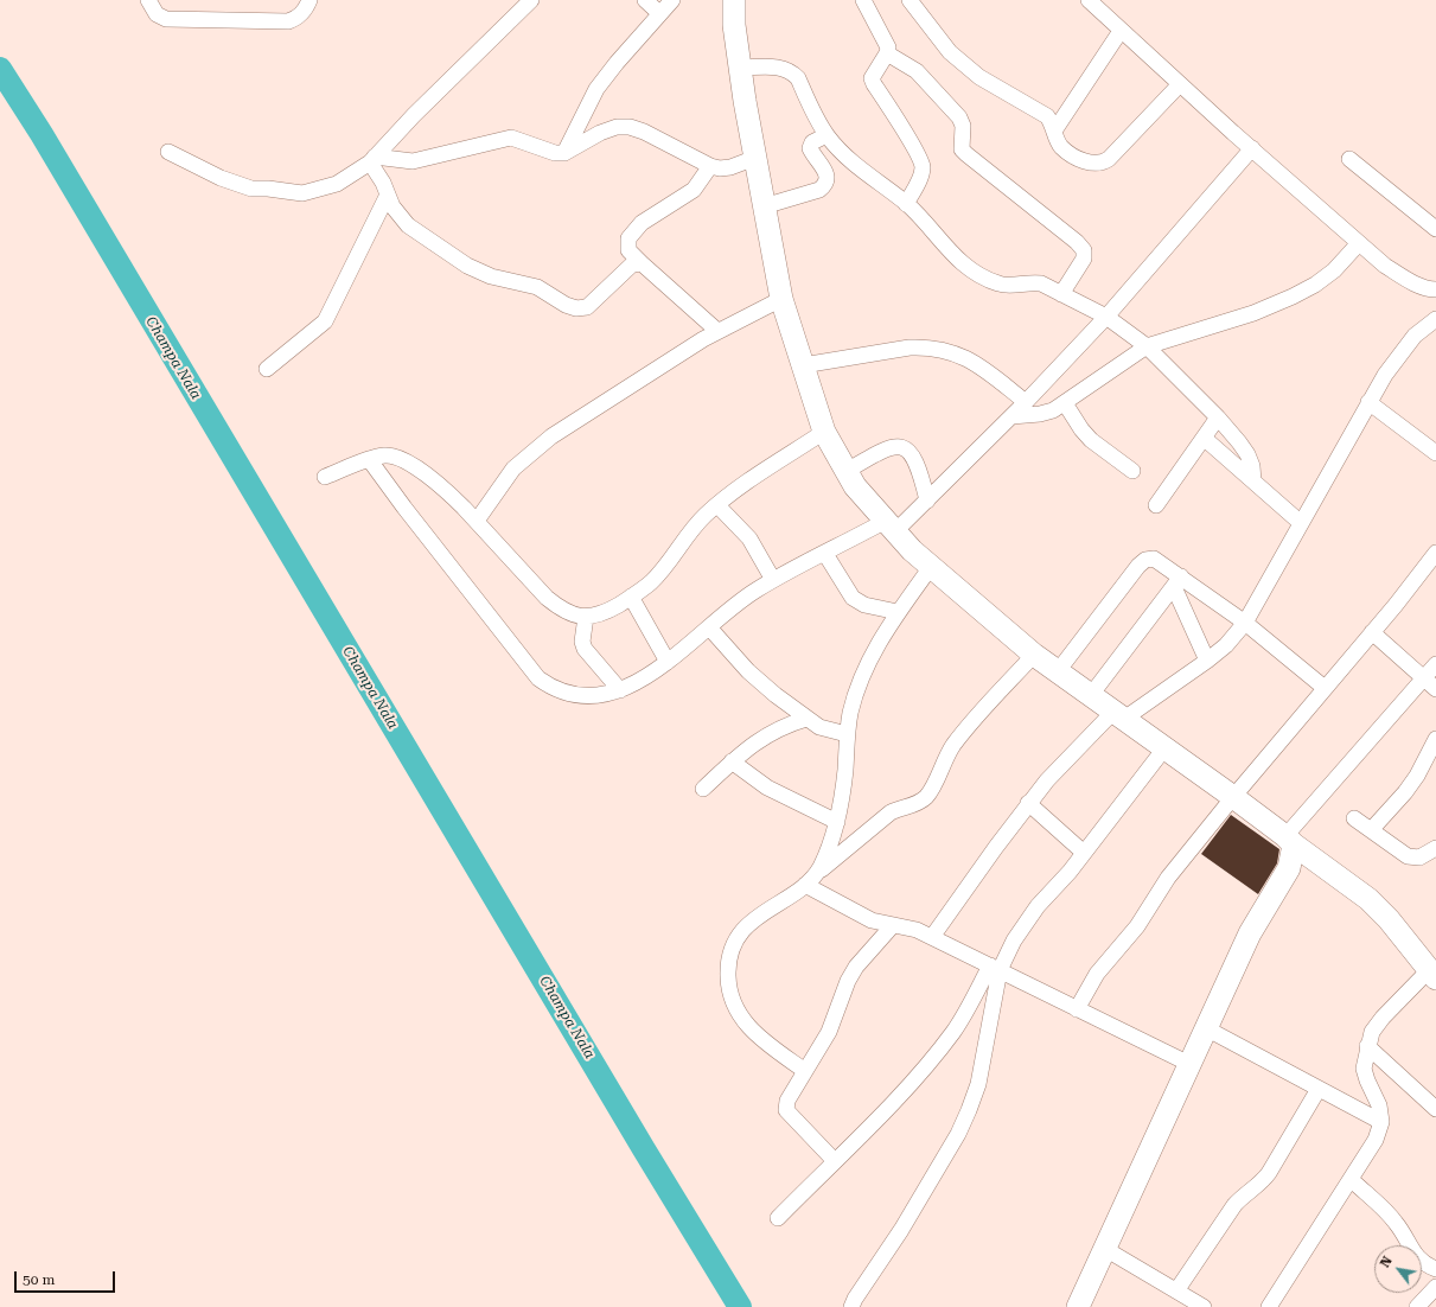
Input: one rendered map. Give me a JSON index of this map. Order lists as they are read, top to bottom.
{
  "water": ["Champa Nala"],
  "scale_bar": "50 m",
  "north": "top left"
}
